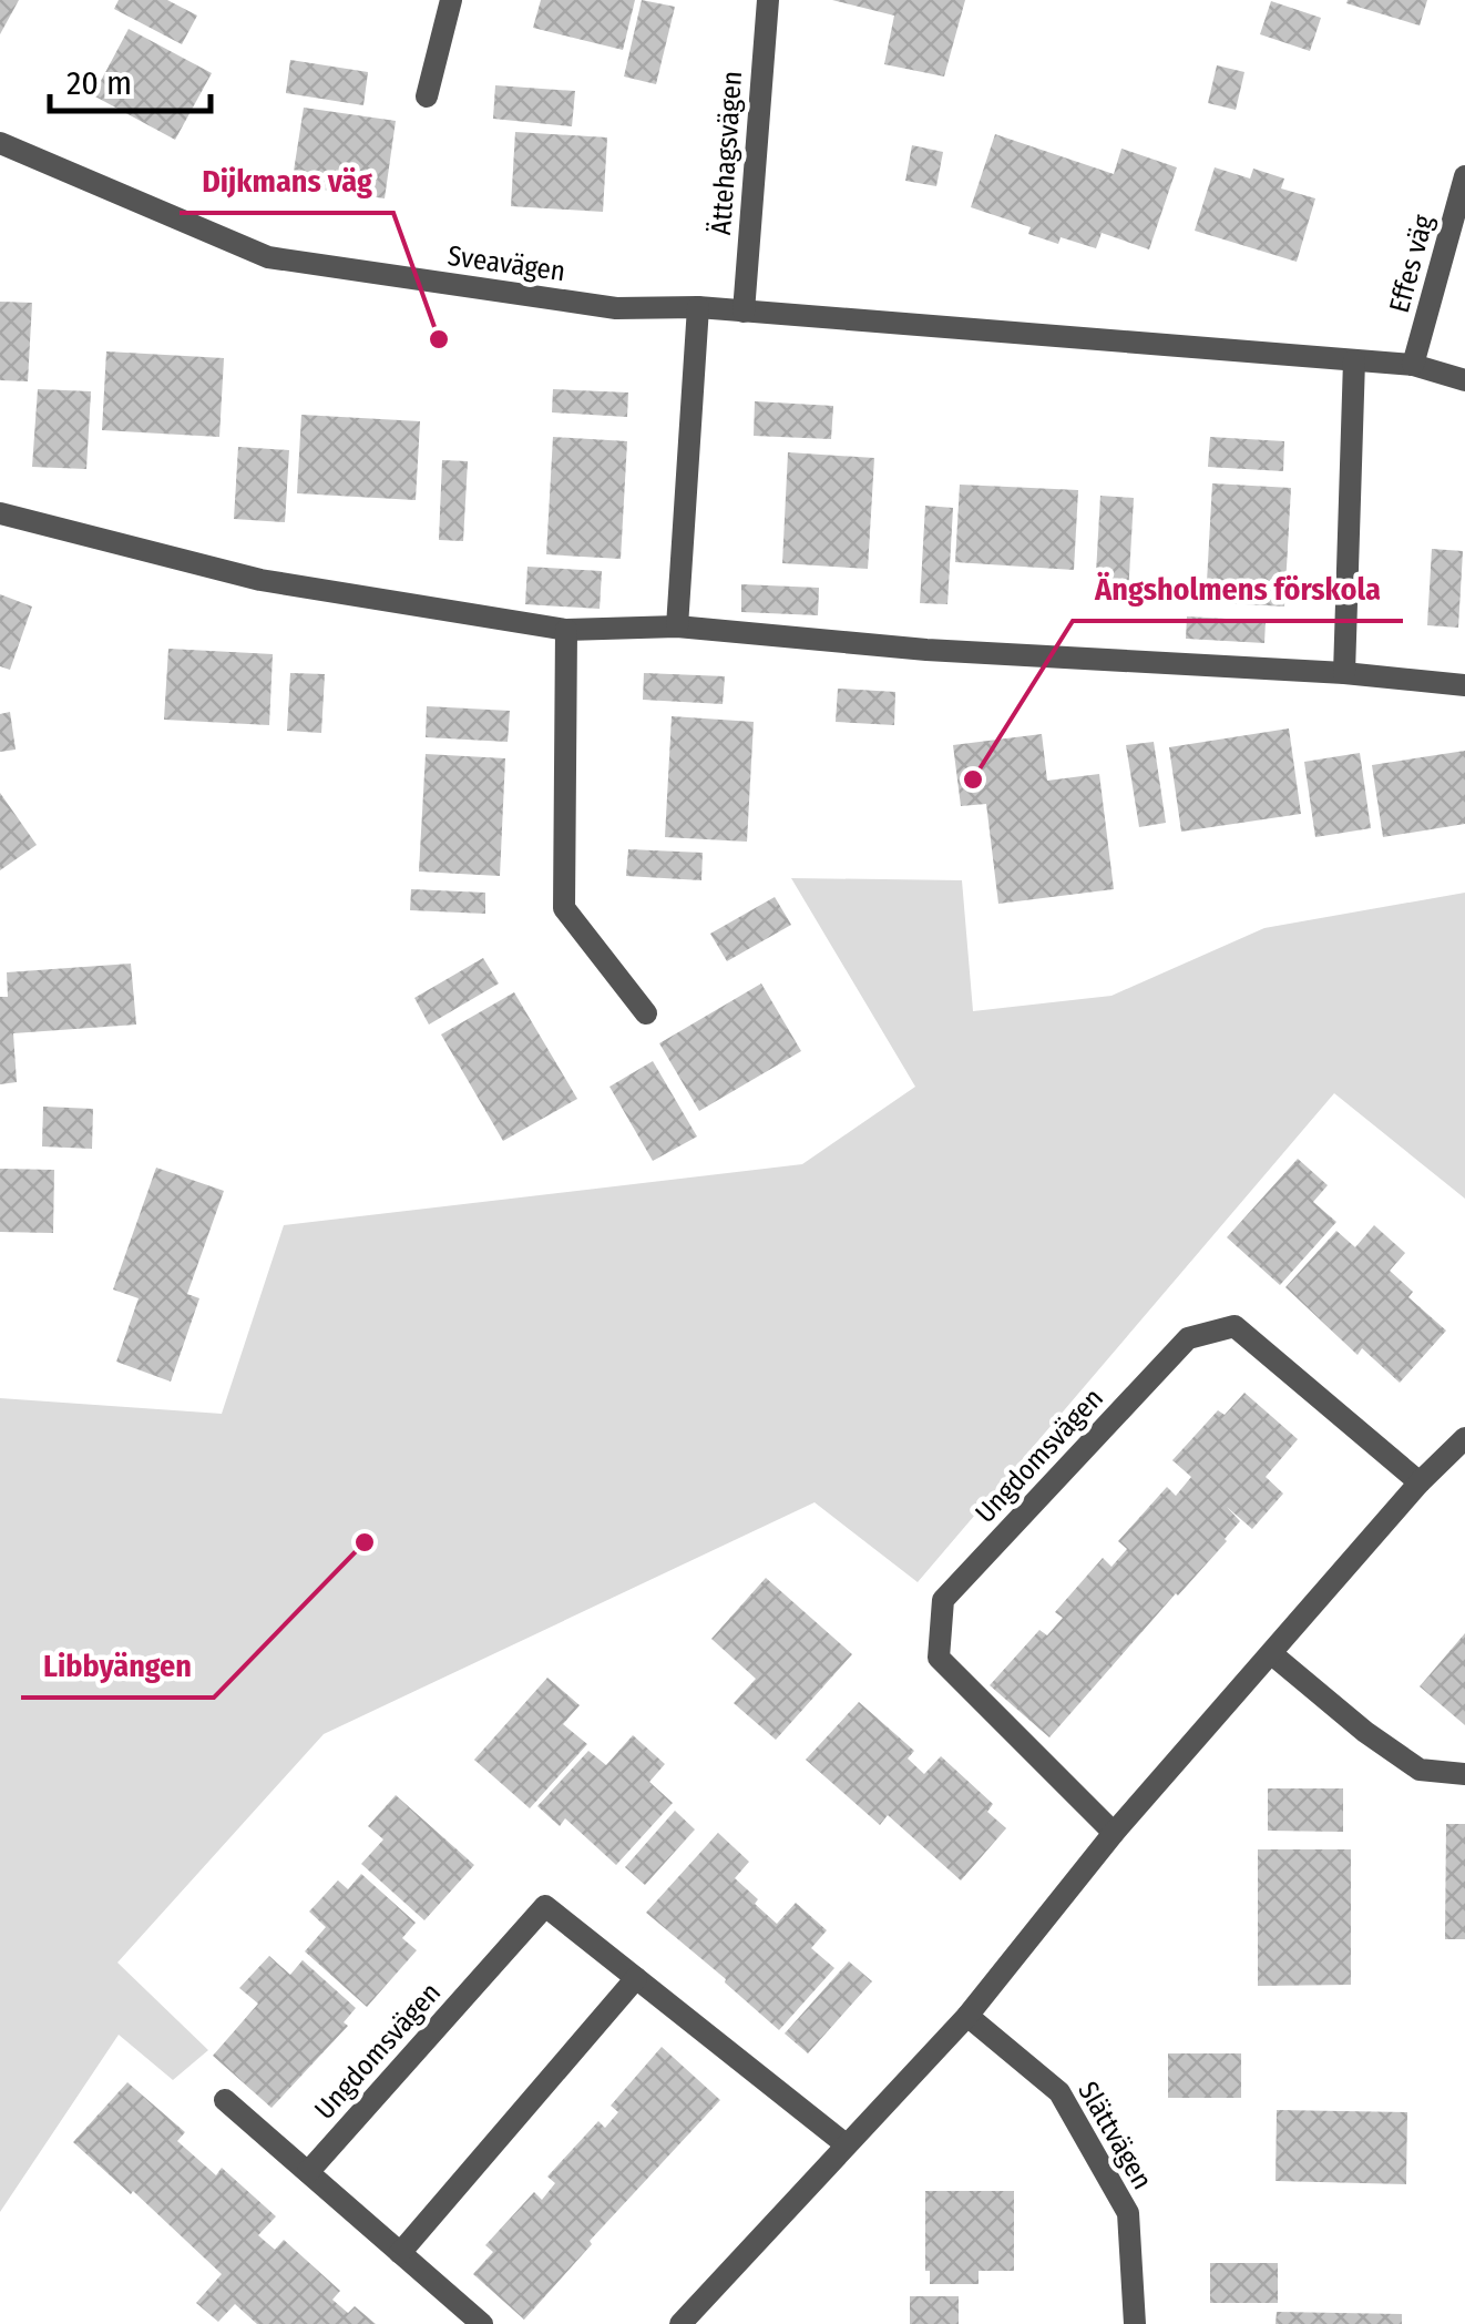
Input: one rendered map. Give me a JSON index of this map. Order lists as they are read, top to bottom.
{
  "streets": {
    "street": [
      "Ättehagsvägen",
      "Sveavägen",
      "Effes väg",
      "Ungdomsvägen",
      "Slättvägen"
    ]
  },
  "crossings": [
    ["Ättehagsvägen", "Sveavägen"],
    ["Sveavägen", "Effes väg"]
  ],
  "places": ["Dijkmans väg", "Ängsholmens förskola", "Libbyängen"],
  "scale_bar": "20 m"
}
